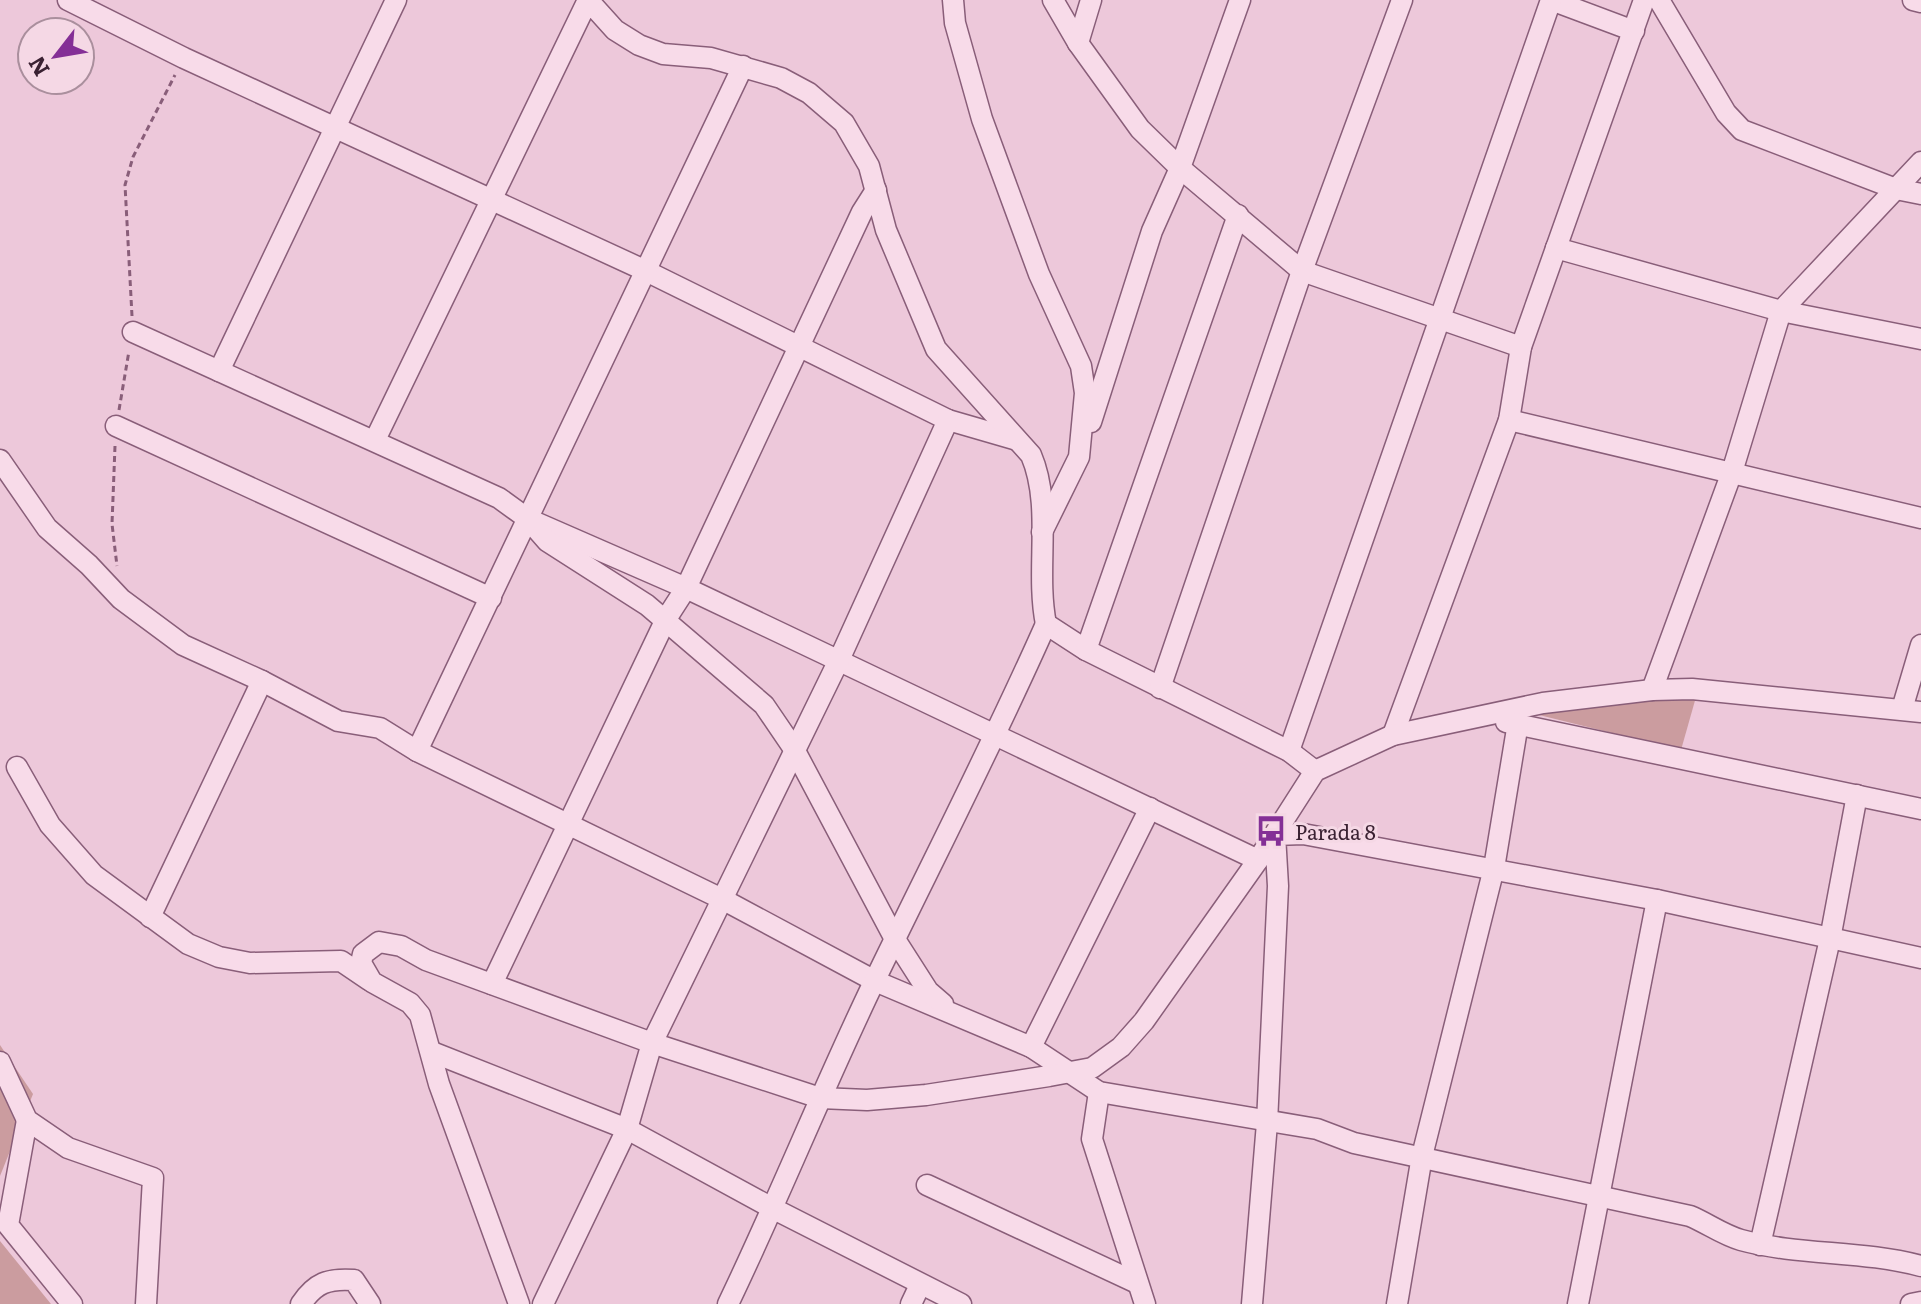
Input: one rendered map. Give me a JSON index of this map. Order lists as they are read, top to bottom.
{
  "places": {
    "bus stop": ["Parada 8"]
  },
  "north": "bottom left"
}
